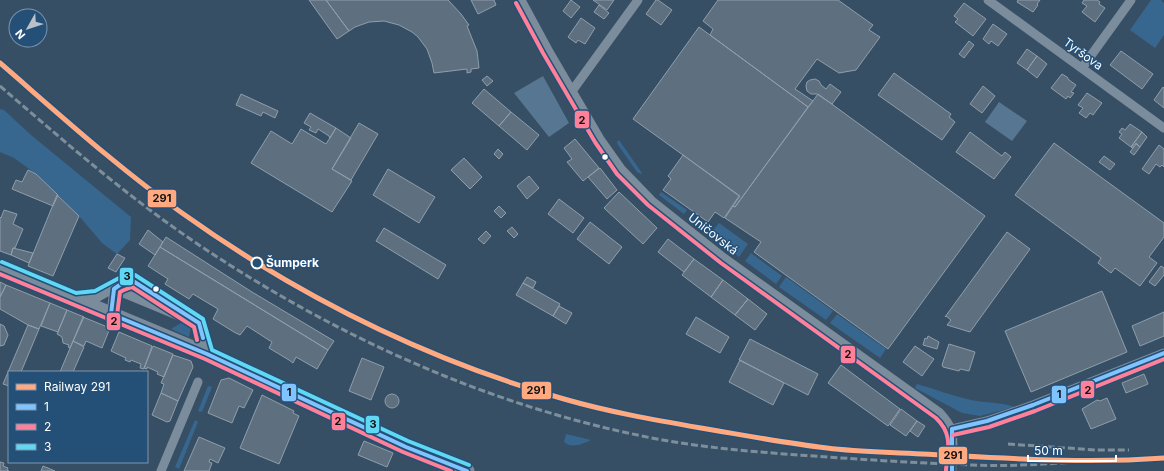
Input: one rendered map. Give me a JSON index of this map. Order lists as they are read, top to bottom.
{
  "streets": {
    "street": ["Tyršova", "Uničovská"]
  },
  "places": ["Šumperk"],
  "lines": [
    "transit line 2",
    "rail line 291",
    "transit line 3",
    "transit line 1"
  ],
  "legend": [
    "Railway 291",
    "1",
    "2",
    "3"
  ],
  "scale_bar": "50 m",
  "north": "bottom left"
}
